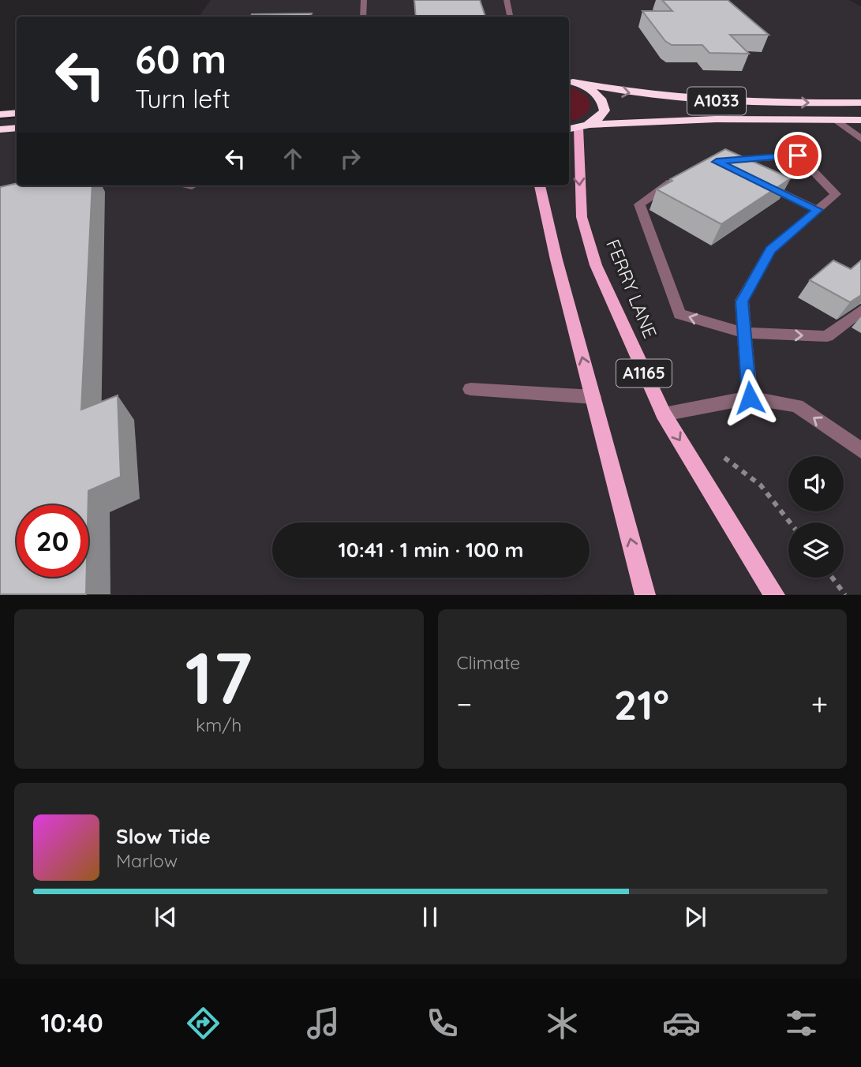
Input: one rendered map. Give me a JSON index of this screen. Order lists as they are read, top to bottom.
{
  "streets": {
    "highway": ["A1033"],
    "main road": ["FERRY LANE", "A1165"]
  },
  "crossings": [
    ["A1033", "FERRY LANE"]
  ],
  "page": {
    "turn": ["60 m", "Turn left"],
    "limit": "20",
    "trip": "10:41 · 1 min · 100 m",
    "tile": [
      ["17", "km/h"],
      "Climate"
    ],
    "heat": ["−", "21°", "+"],
    "song": ["Slow Tide", "Marlow"],
    "tabs": "10:40"
  }
}
